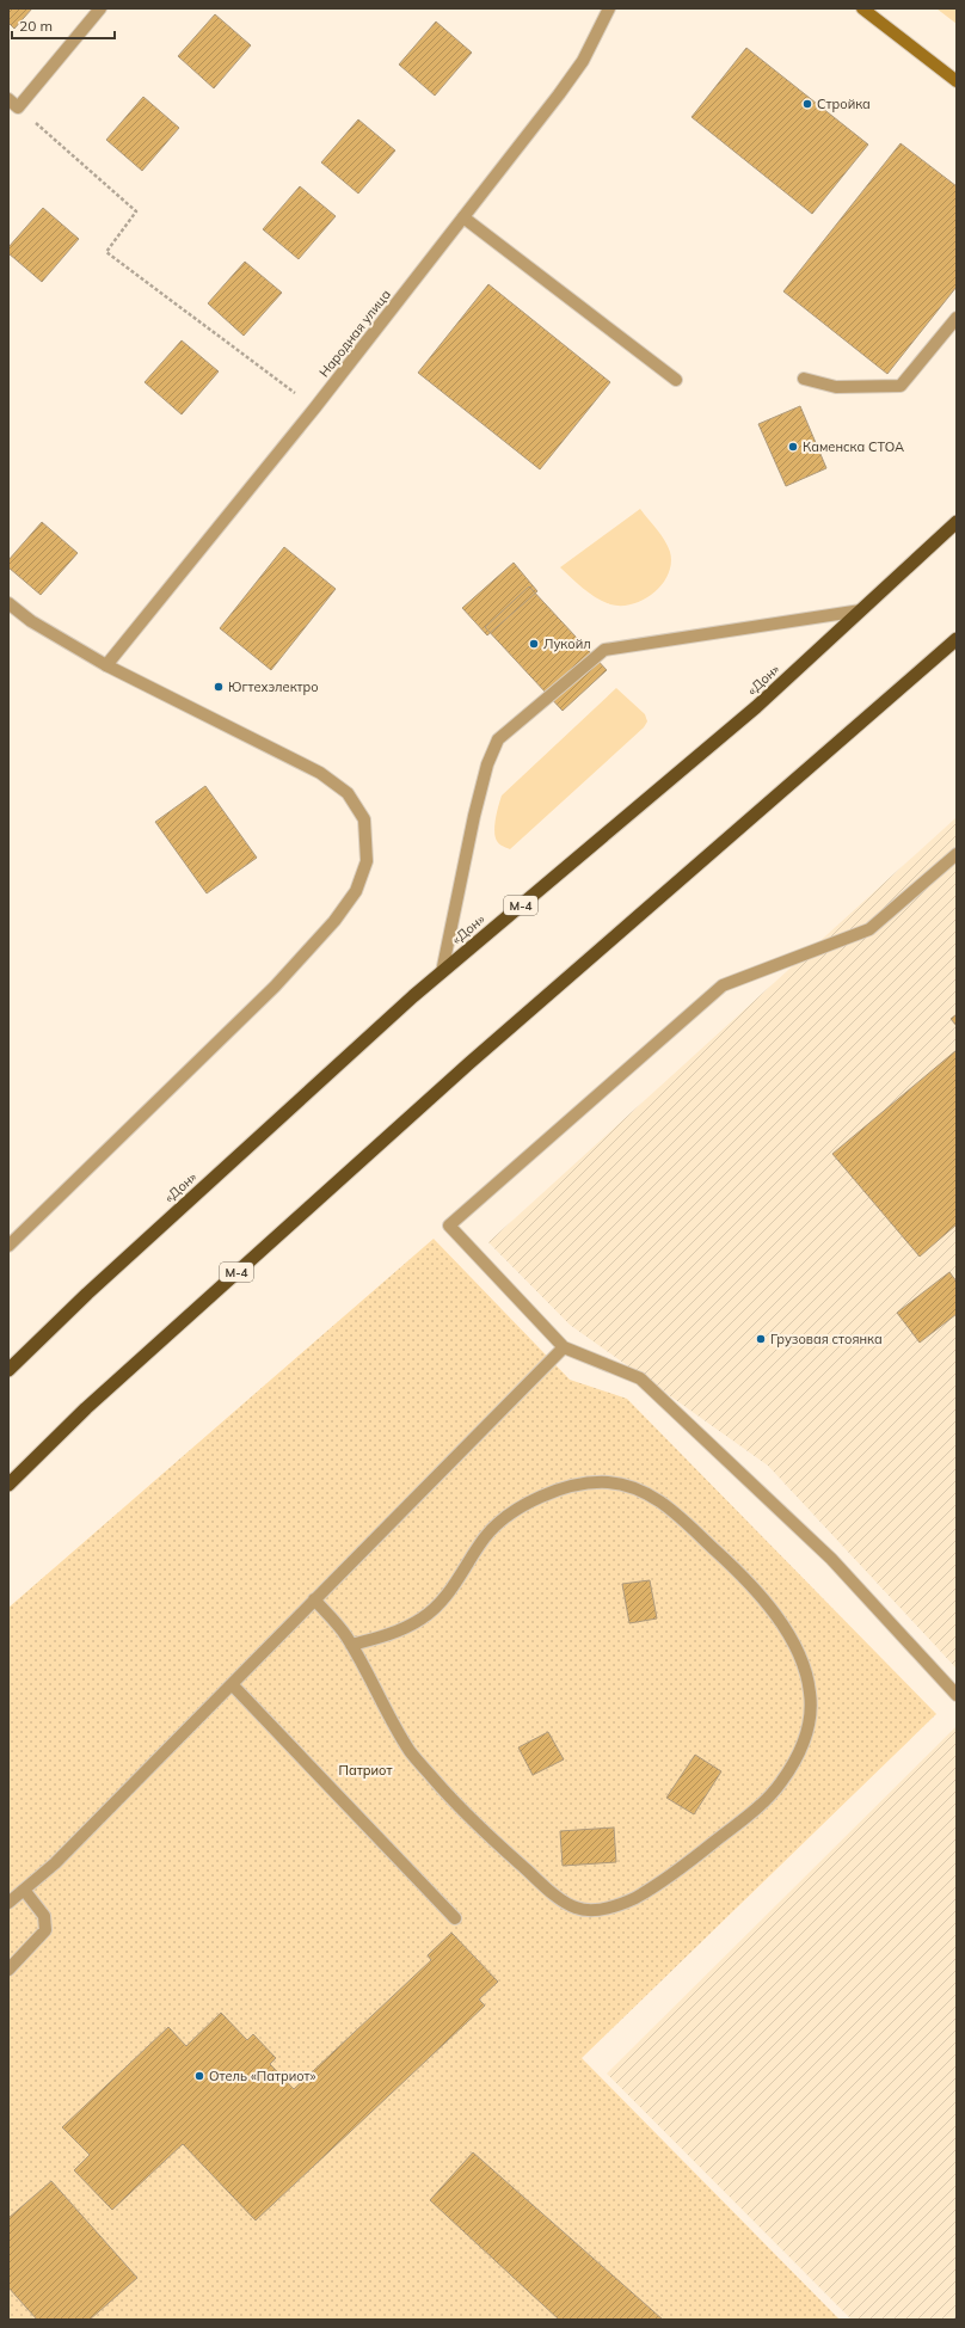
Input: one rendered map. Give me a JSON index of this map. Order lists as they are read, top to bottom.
{
  "streets": {
    "highway": ["«Дон»", "М-4"],
    "street": ["Народная улица"]
  },
  "parks": ["Патриот"],
  "places": [
    "Стройка",
    "Каменска СТОА",
    "Лукойл",
    "Югтехэлектро",
    "Грузовая стоянка",
    "Отель «Патриот»"
  ],
  "scale_bar": "20 m"
}
